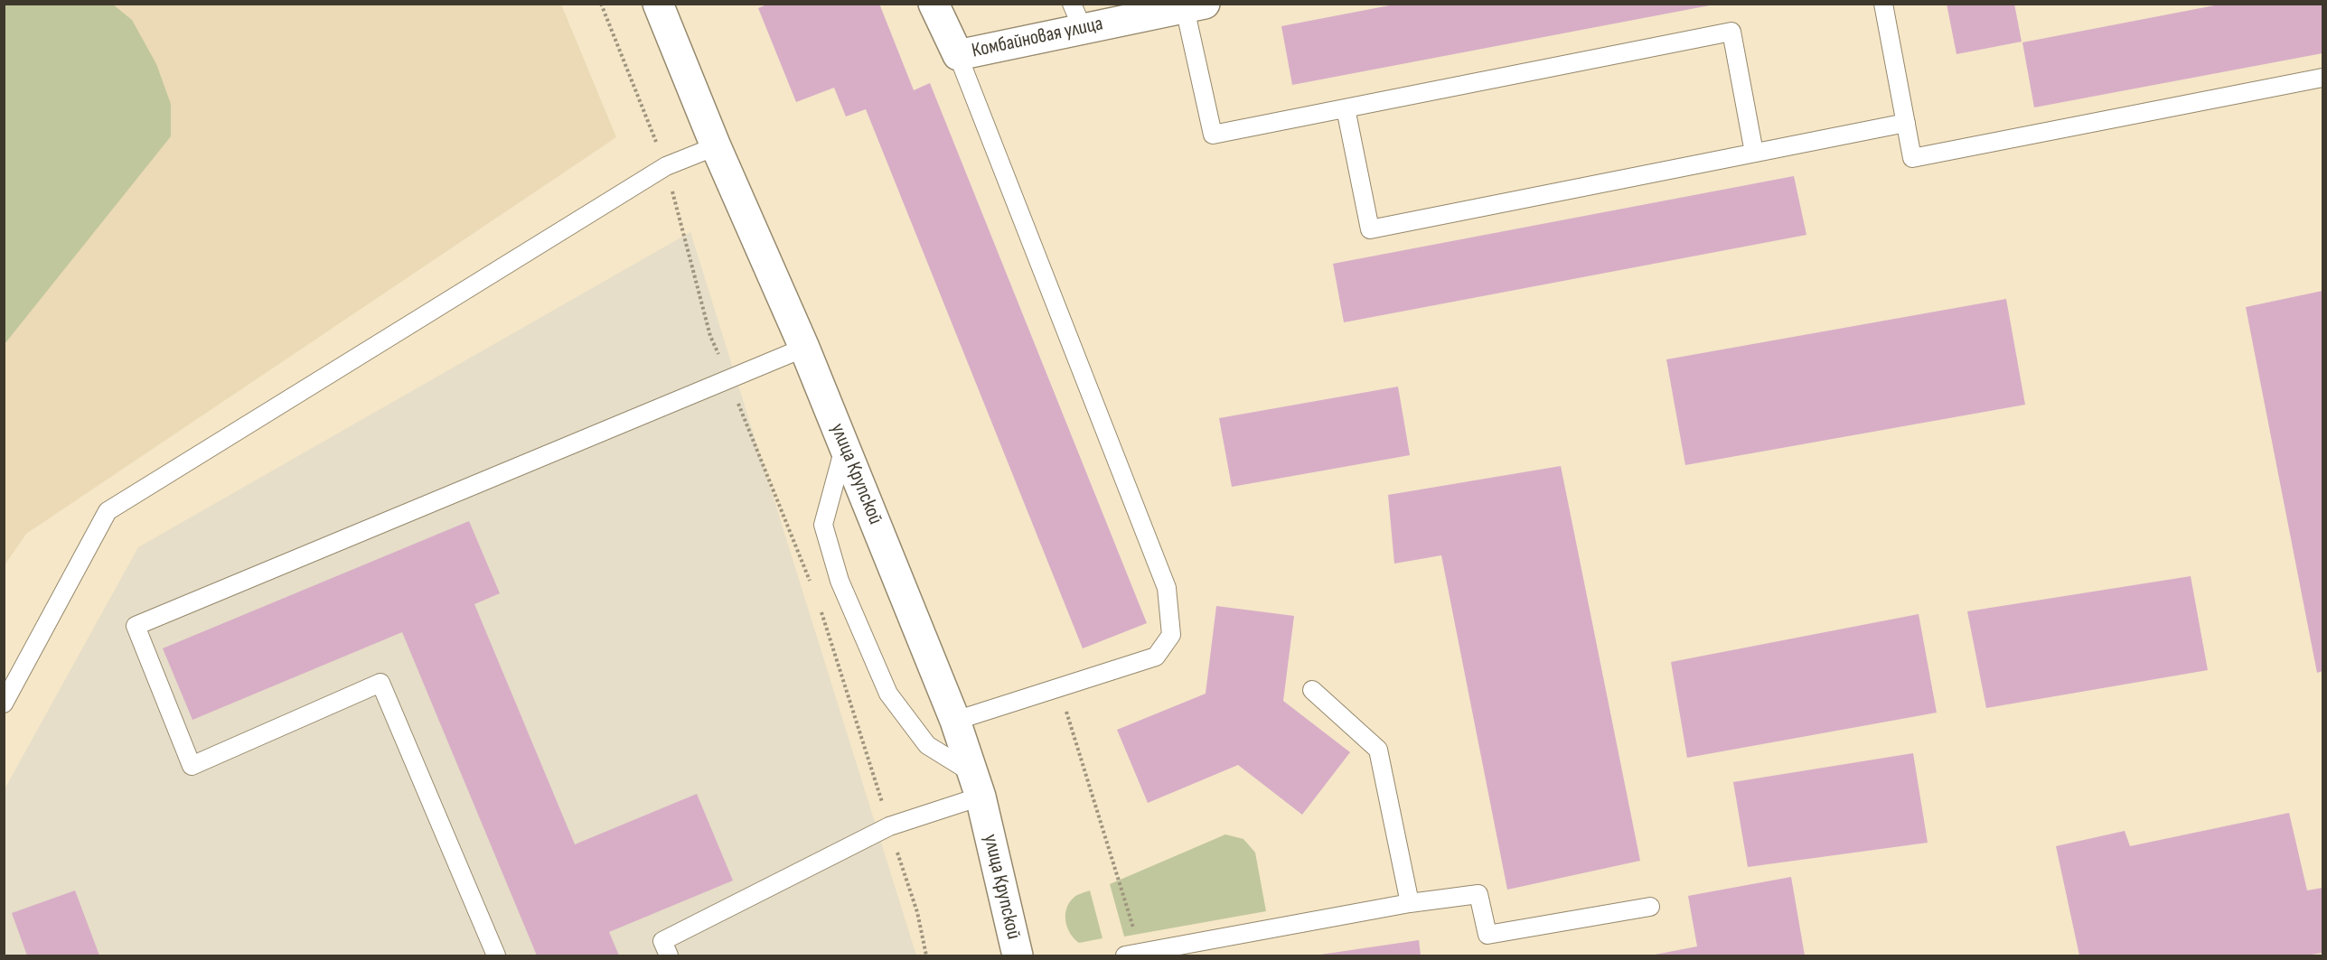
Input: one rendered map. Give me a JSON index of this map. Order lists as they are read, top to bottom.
{
  "streets": {
    "street": ["Комбайновая улица", "улица Крупской"]
  }
}
